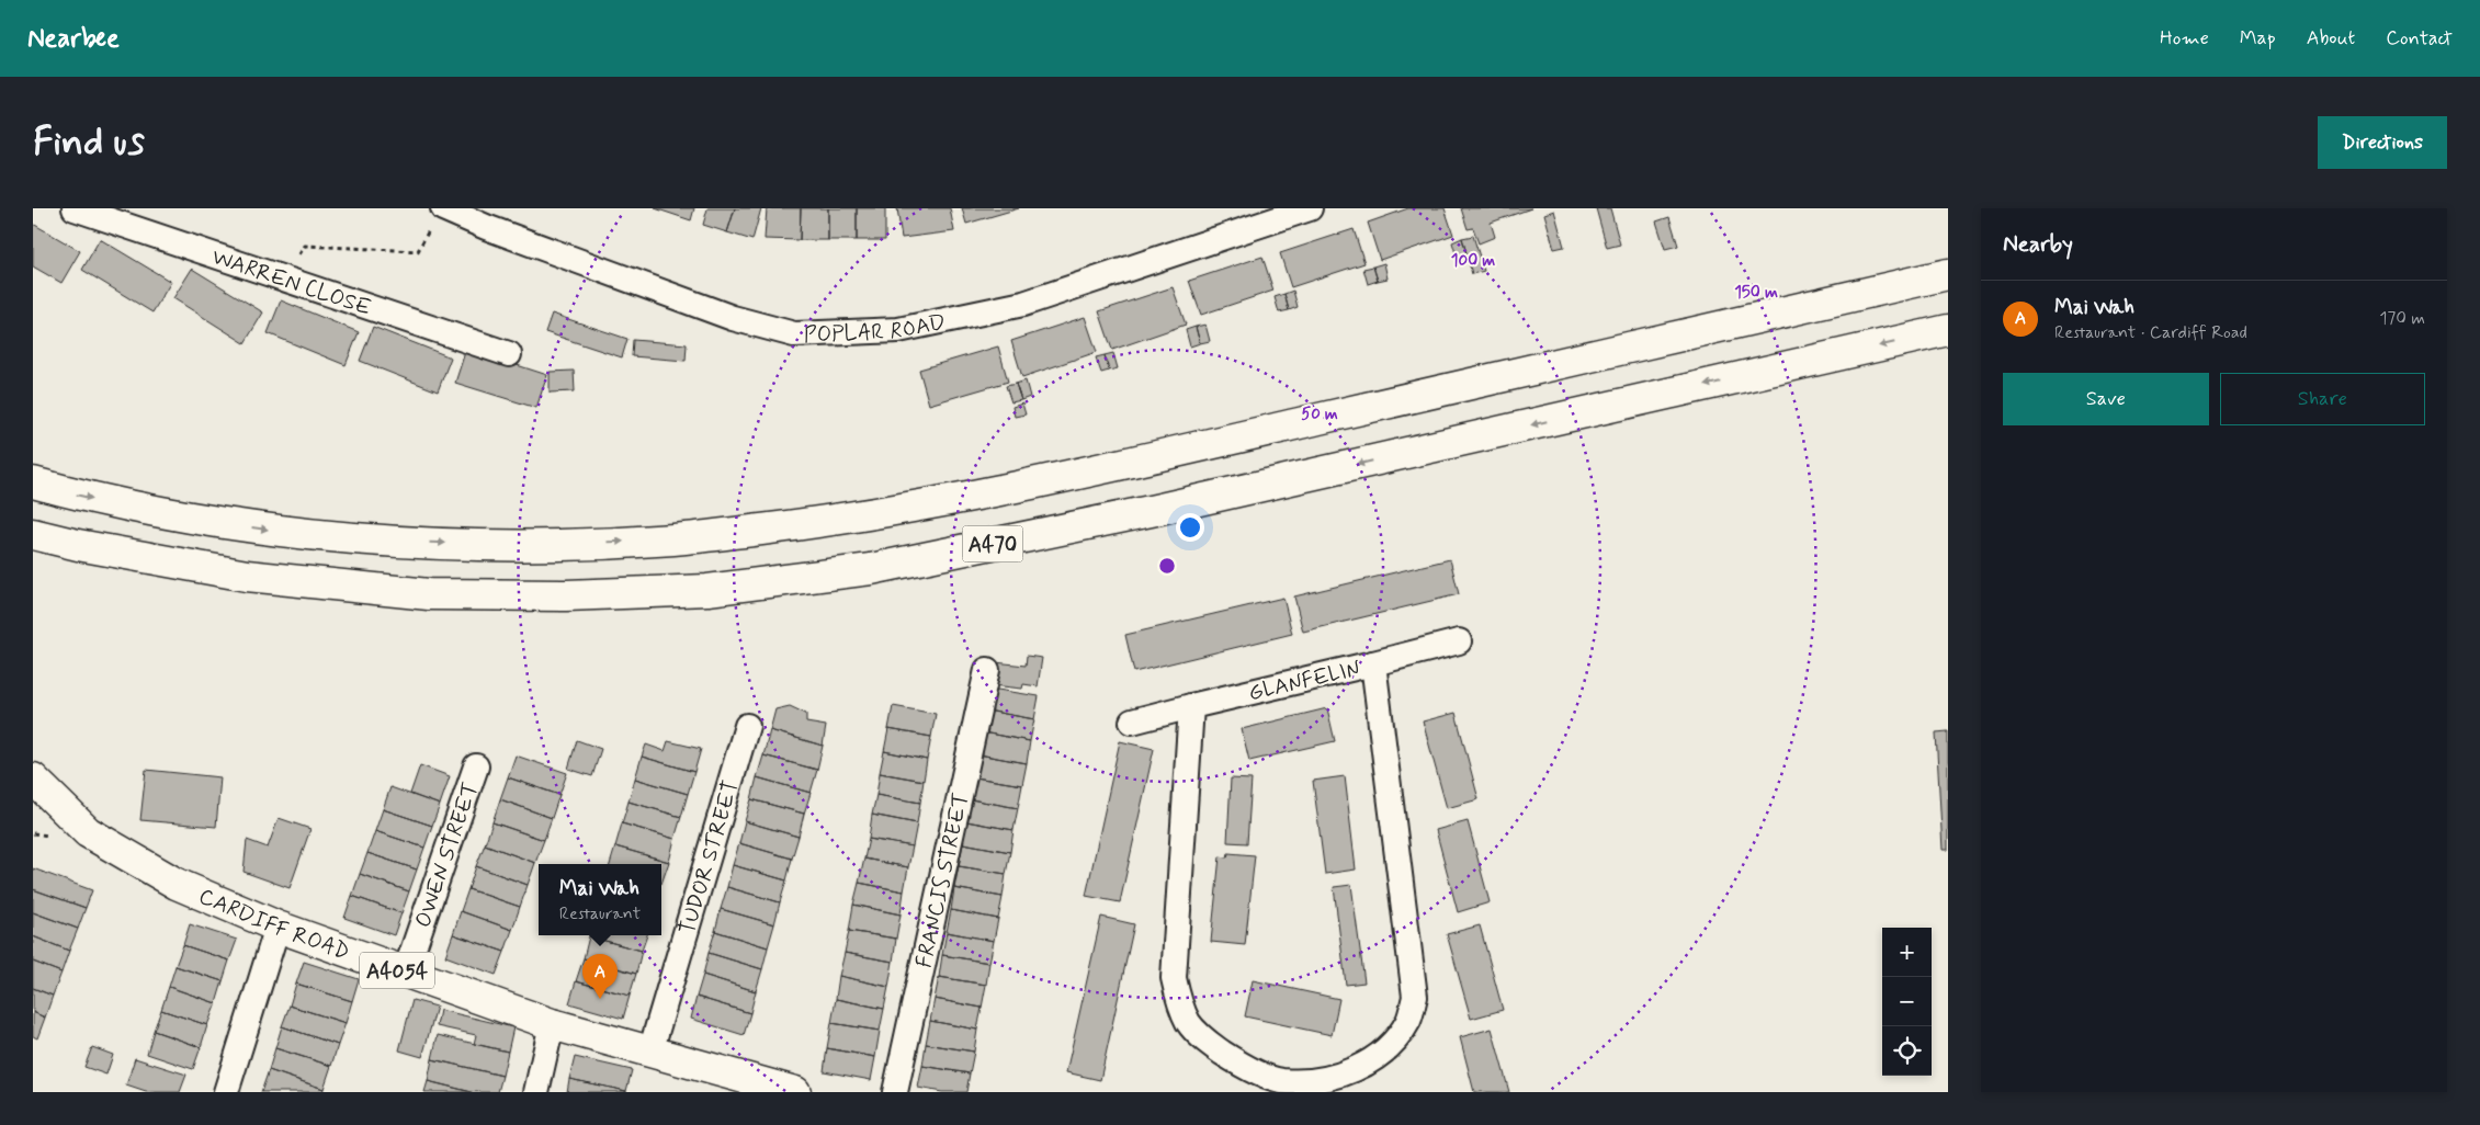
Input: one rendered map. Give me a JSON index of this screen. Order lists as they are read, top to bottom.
{
  "streets": {
    "main road": ["A470", "CARDIFF ROAD", "A4054"],
    "street": [
      "WARREN CLOSE",
      "POPLAR ROAD",
      "GLANFELIN",
      "OWEN STREET",
      "TUDOR STREET",
      "FRANCIS STREET"
    ]
  },
  "crossings": [
    ["OWEN STREET", "CARDIFF ROAD"],
    ["TUDOR STREET", "CARDIFF ROAD"]
  ],
  "page": {
    "header": "Nearbee",
    "nav": [
      "Home",
      "Map",
      "About",
      "Contact"
    ],
    "buttons": [
      "Directions",
      ["Save", "Share"]
    ],
    "title": "Find us",
    "heading": "Nearby",
    "list": [
      {
        "mark": "A",
        "name": "Mai Wah",
        "note": "Restaurant · Cardiff Road",
        "value": "170 m"
      }
    ],
    "popup": ["Mai Wah", "Restaurant"],
    "map_buttons": ["+", "−"],
    "pins": "A"
  },
  "rings": ["100 m", "150 m", "50 m"]
}
